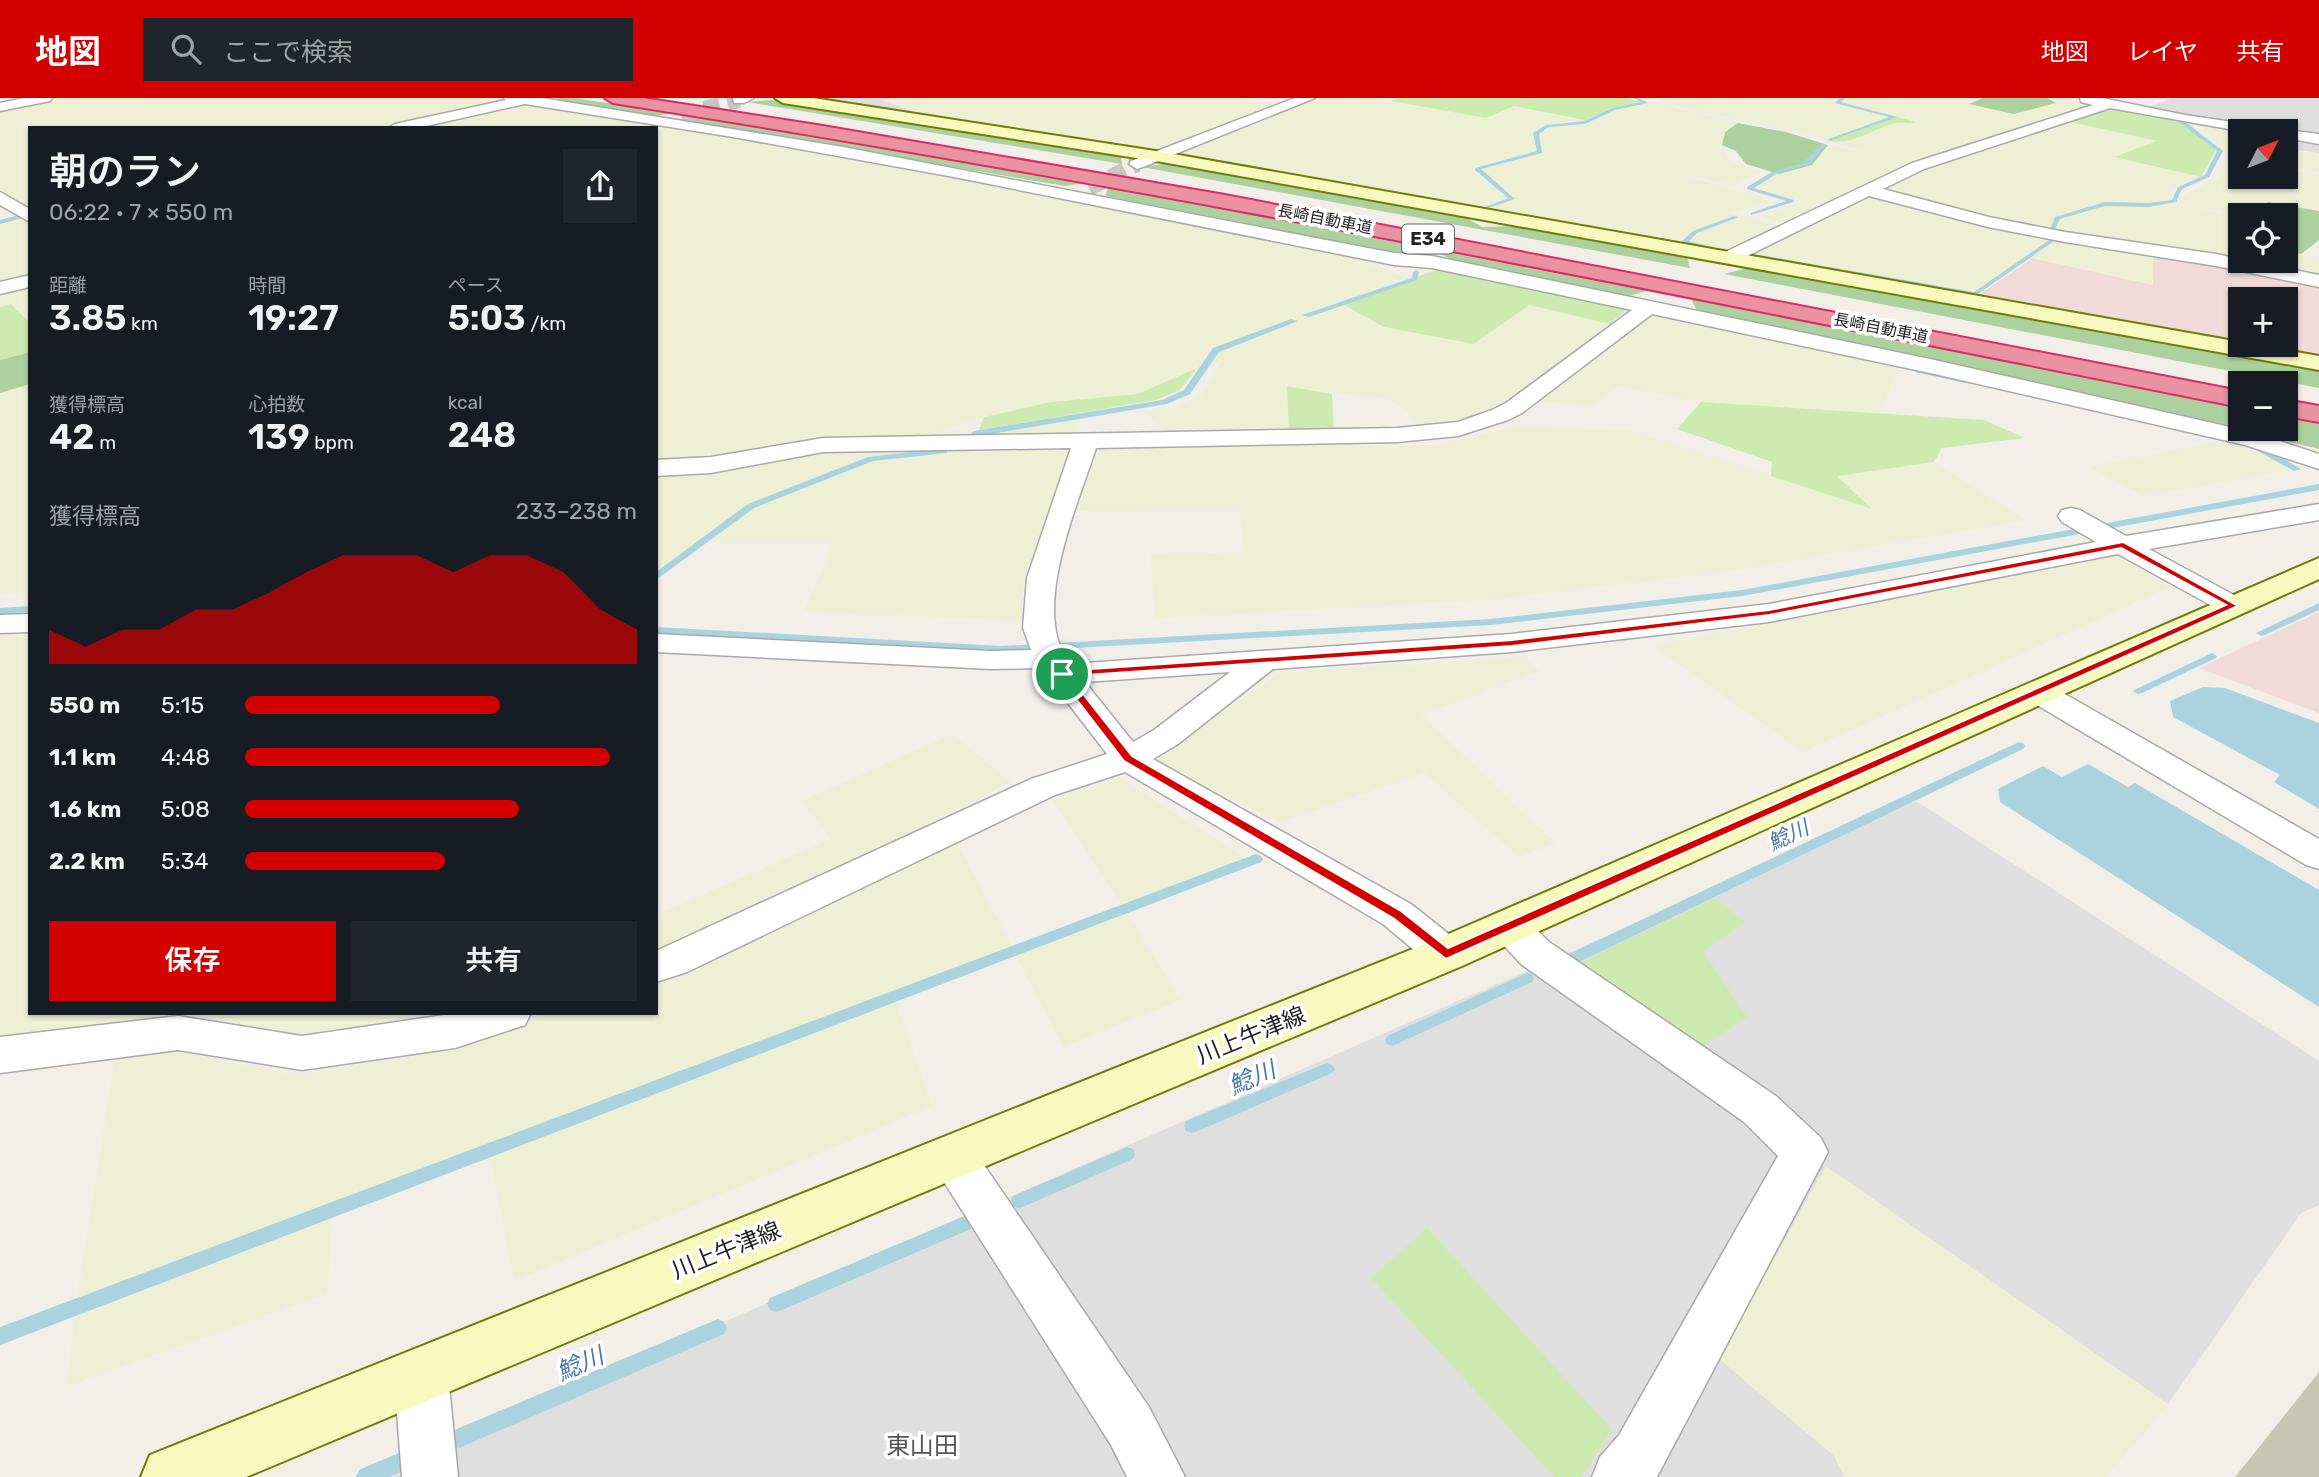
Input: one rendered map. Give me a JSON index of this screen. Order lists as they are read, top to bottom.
{
  "streets": {
    "highway": ["長崎自動車道", "E34"],
    "street": ["川上牛津線"]
  },
  "districts": ["東山田"],
  "water": ["鯰川"],
  "north": "top right",
  "page": {
    "header": "地図",
    "search": "ここで検索",
    "nav": ["地図", "レイヤ", "共有"],
    "map_buttons": ["+", "−"],
    "heading": ["朝のラン", "06:22 · 7 × 550 m"],
    "stats": [
      ["距離", "3.85 km"],
      ["時間", "19:27"],
      ["ペース", "5:03 /km"],
      ["獲得標高", "42 m"],
      ["心拍数", "139 bpm"],
      ["kcal", "248"]
    ],
    "chart": ["獲得標高", "233–238 m"],
    "list": [
      {
        "name": "550 m",
        "note": "5:15"
      },
      {
        "name": "1.1 km",
        "note": "4:48"
      },
      {
        "name": "1.6 km",
        "note": "5:08"
      },
      {
        "name": "2.2 km",
        "note": "5:34"
      }
    ],
    "buttons": ["保存", "共有"]
  }
}
